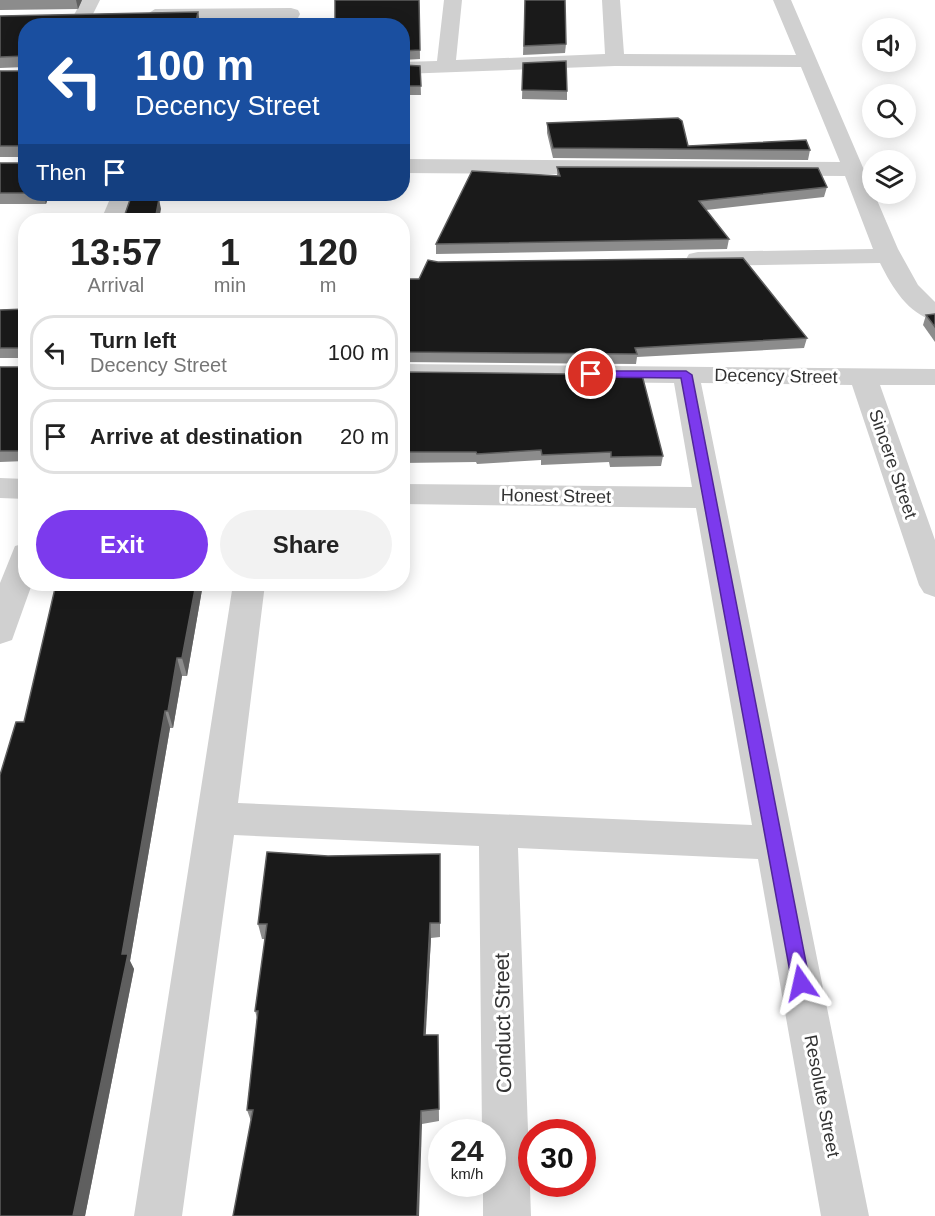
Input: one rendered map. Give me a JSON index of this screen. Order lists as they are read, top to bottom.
{
  "streets": {
    "street": [
      "Decency Street",
      "Sincere Street",
      "Honest Street",
      "Conduct Street",
      "Resolute Street"
    ]
  },
  "crossings": [
    ["Decency Street", "Sincere Street"],
    ["Decency Street", "Resolute Street"],
    ["Honest Street", "Resolute Street"]
  ],
  "page": {
    "turn": ["100 m", "Decency Street"],
    "then": "Then",
    "eta": [
      "13:57",
      "Arrival",
      "1",
      "min",
      "120",
      "m"
    ],
    "list": [
      {
        "name": "Turn left",
        "note": "Decency Street",
        "value": "100 m"
      },
      {
        "name": "Arrive at destination",
        "value": "20 m"
      }
    ],
    "buttons": ["Exit", "Share"],
    "speed": "24 km/h",
    "limit": "30"
  }
}
